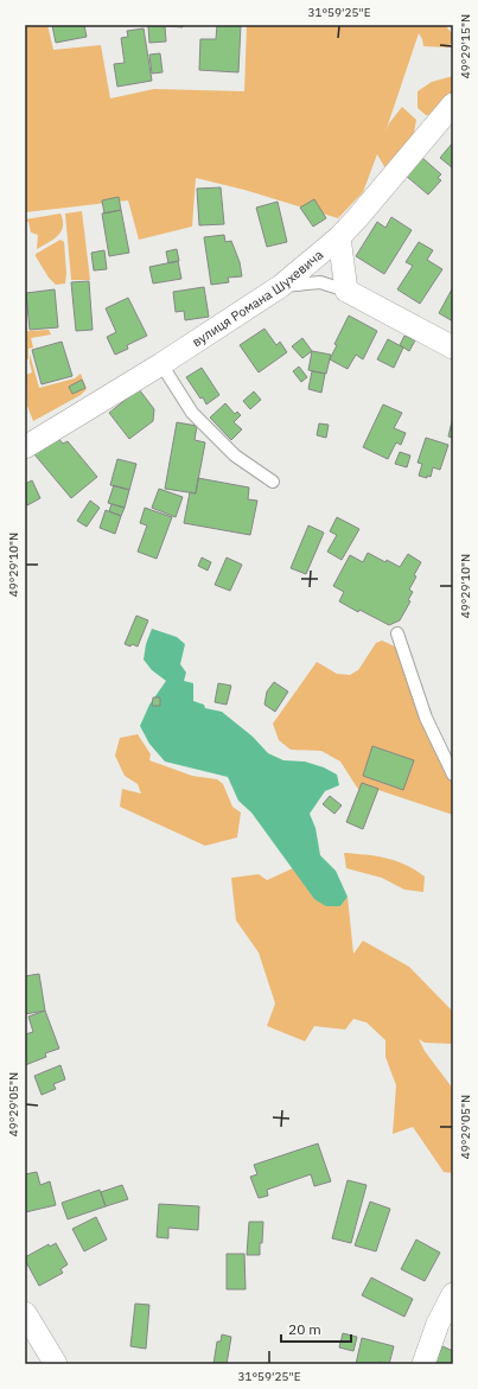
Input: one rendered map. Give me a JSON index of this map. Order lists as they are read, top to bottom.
{
  "streets": {
    "street": ["вулиця Романа Шухевича"]
  },
  "scale_bar": "20 m",
  "coordinates": [
    "31°59'25\"E",
    "49°29'15\"N",
    "49°29'10\"N",
    "49°29'05\"N"
  ]
}
